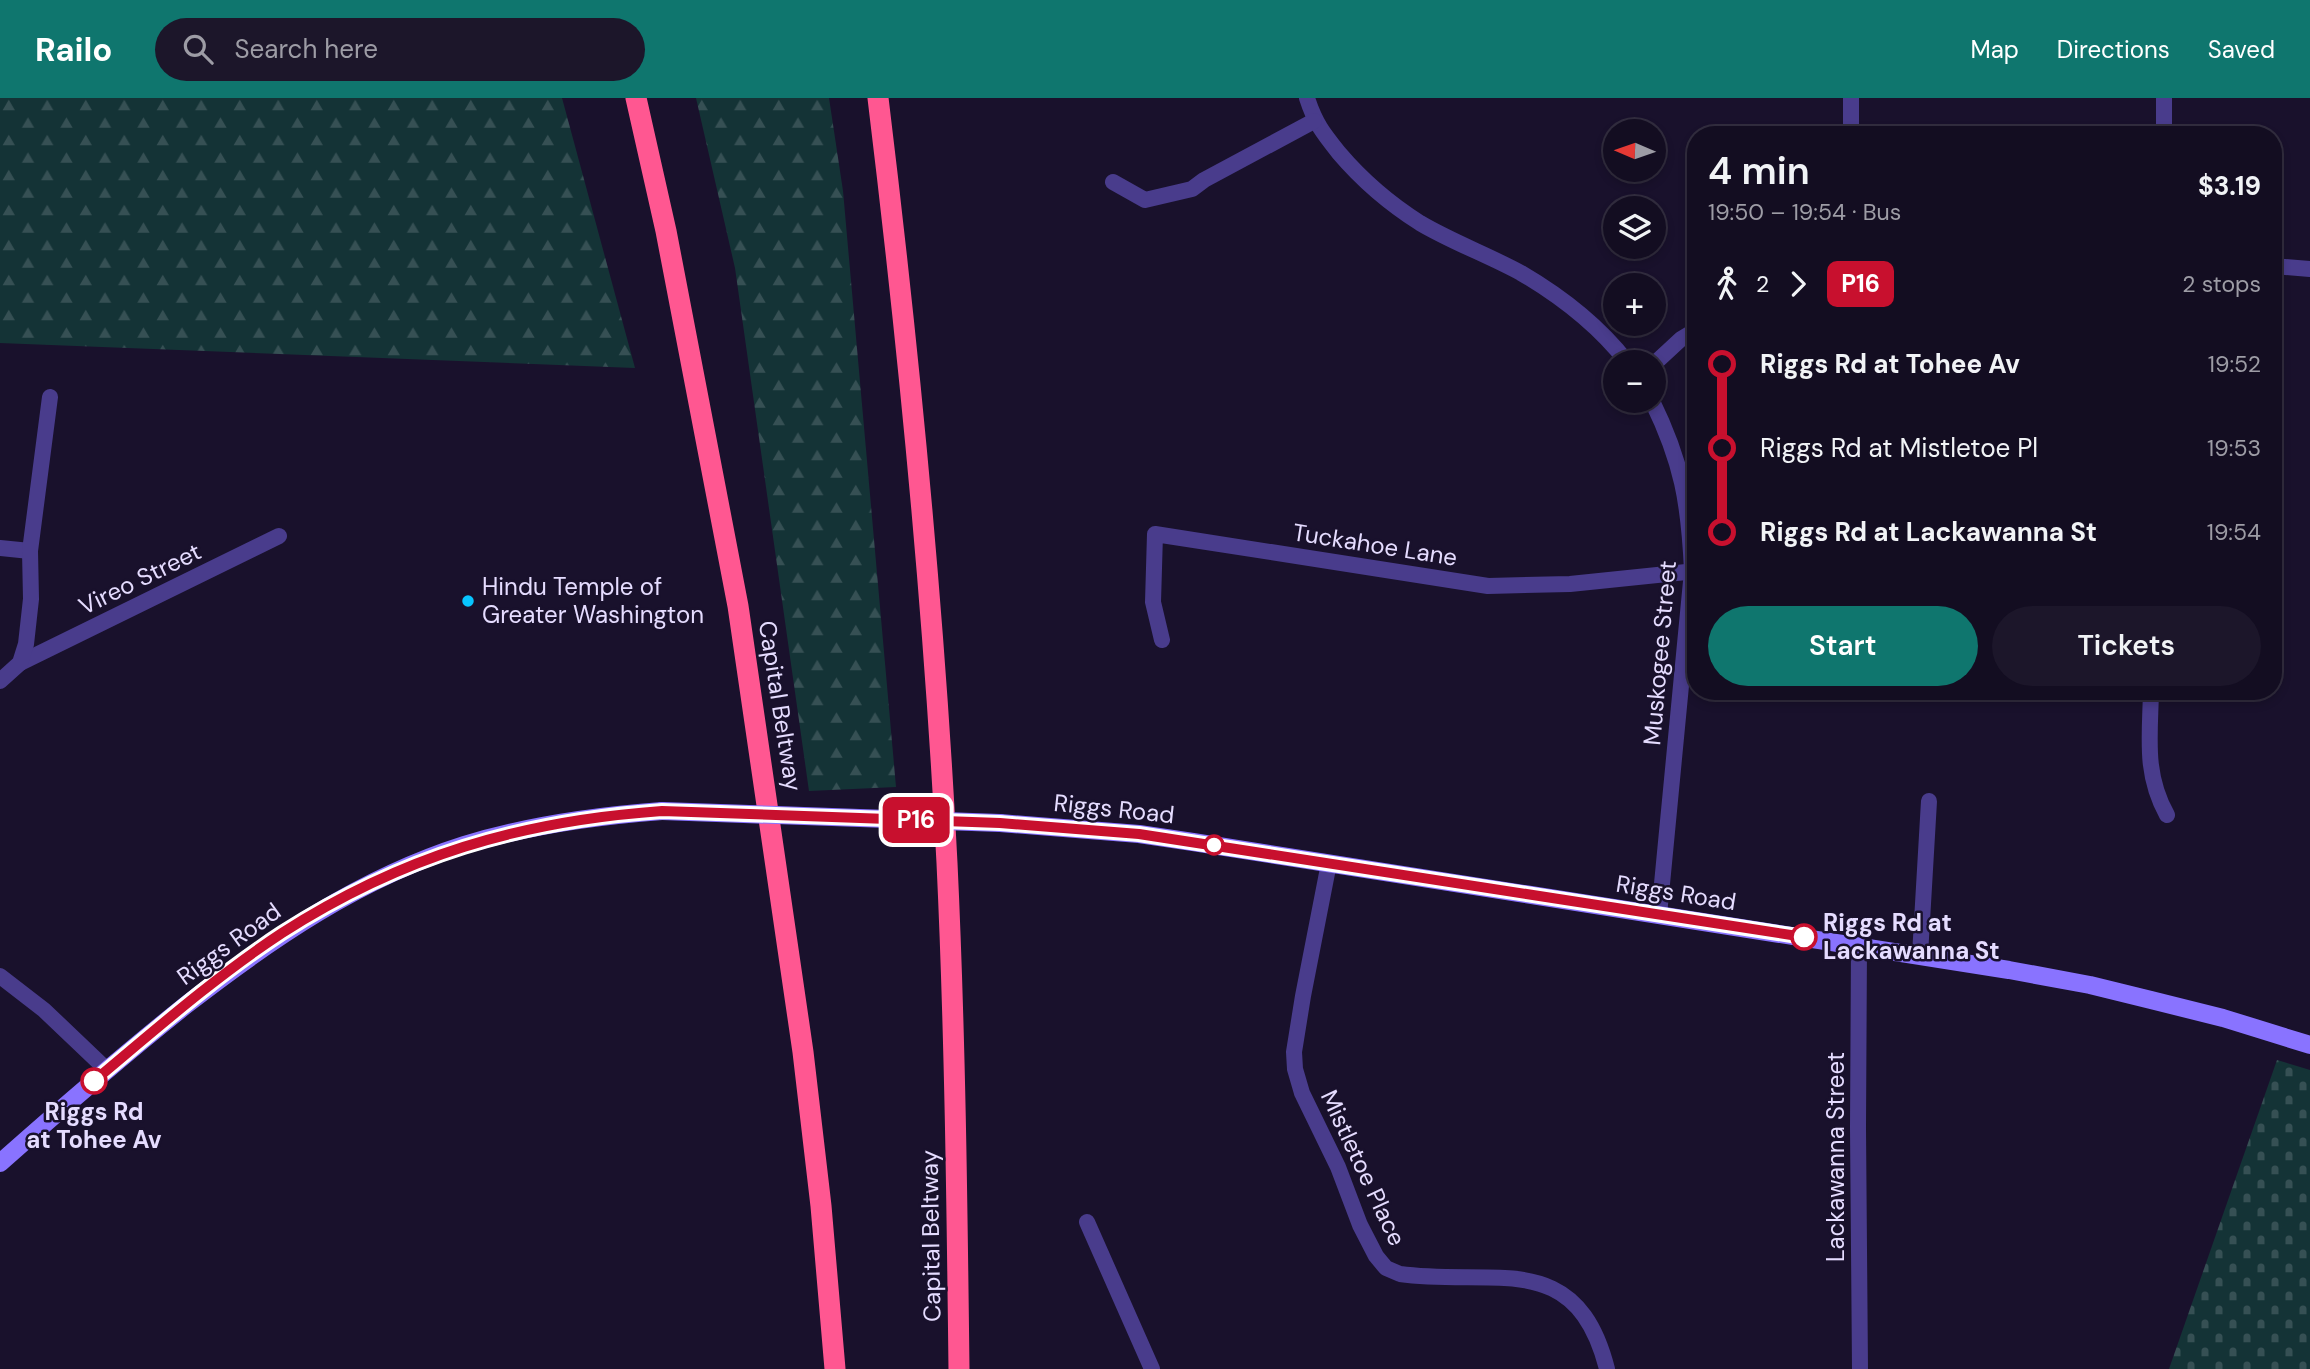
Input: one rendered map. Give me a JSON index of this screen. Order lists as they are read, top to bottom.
{
  "streets": {
    "highway": ["Capital Beltway"],
    "main road": ["Riggs Road"],
    "street": [
      "Tuckahoe Lane",
      "Vireo Street",
      "Muskogee Street",
      "Lackawanna Street",
      "Mistletoe Place"
    ]
  },
  "crossings": [
    ["Muskogee Street", "Riggs Road"],
    ["Riggs Road", "Lackawanna Street"],
    ["Riggs Road", "Mistletoe Place"]
  ],
  "places": ["Hindu Temple of Greater Washington", "Riggs Rd at Lackawanna St", "Riggs Rd at Tohee Av"],
  "lines": ["bus line P16"],
  "north": "left",
  "page": {
    "header": "Railo",
    "search": "Search here",
    "nav": ["Map", "Directions", "Saved"],
    "on_map": "P16",
    "map_buttons": ["+", "−"],
    "heading": ["4 min", "19:50 – 19:54 · Bus", "$3.19"],
    "legs": ["2", "P16", "2 stops"],
    "list": [
      {
        "name": "Riggs Rd at Tohee Av",
        "value": "19:52"
      },
      {
        "name": "Riggs Rd at Mistletoe Pl",
        "value": "19:53"
      },
      {
        "name": "Riggs Rd at Lackawanna St",
        "value": "19:54"
      }
    ],
    "buttons": ["Start", "Tickets"]
  }
}
